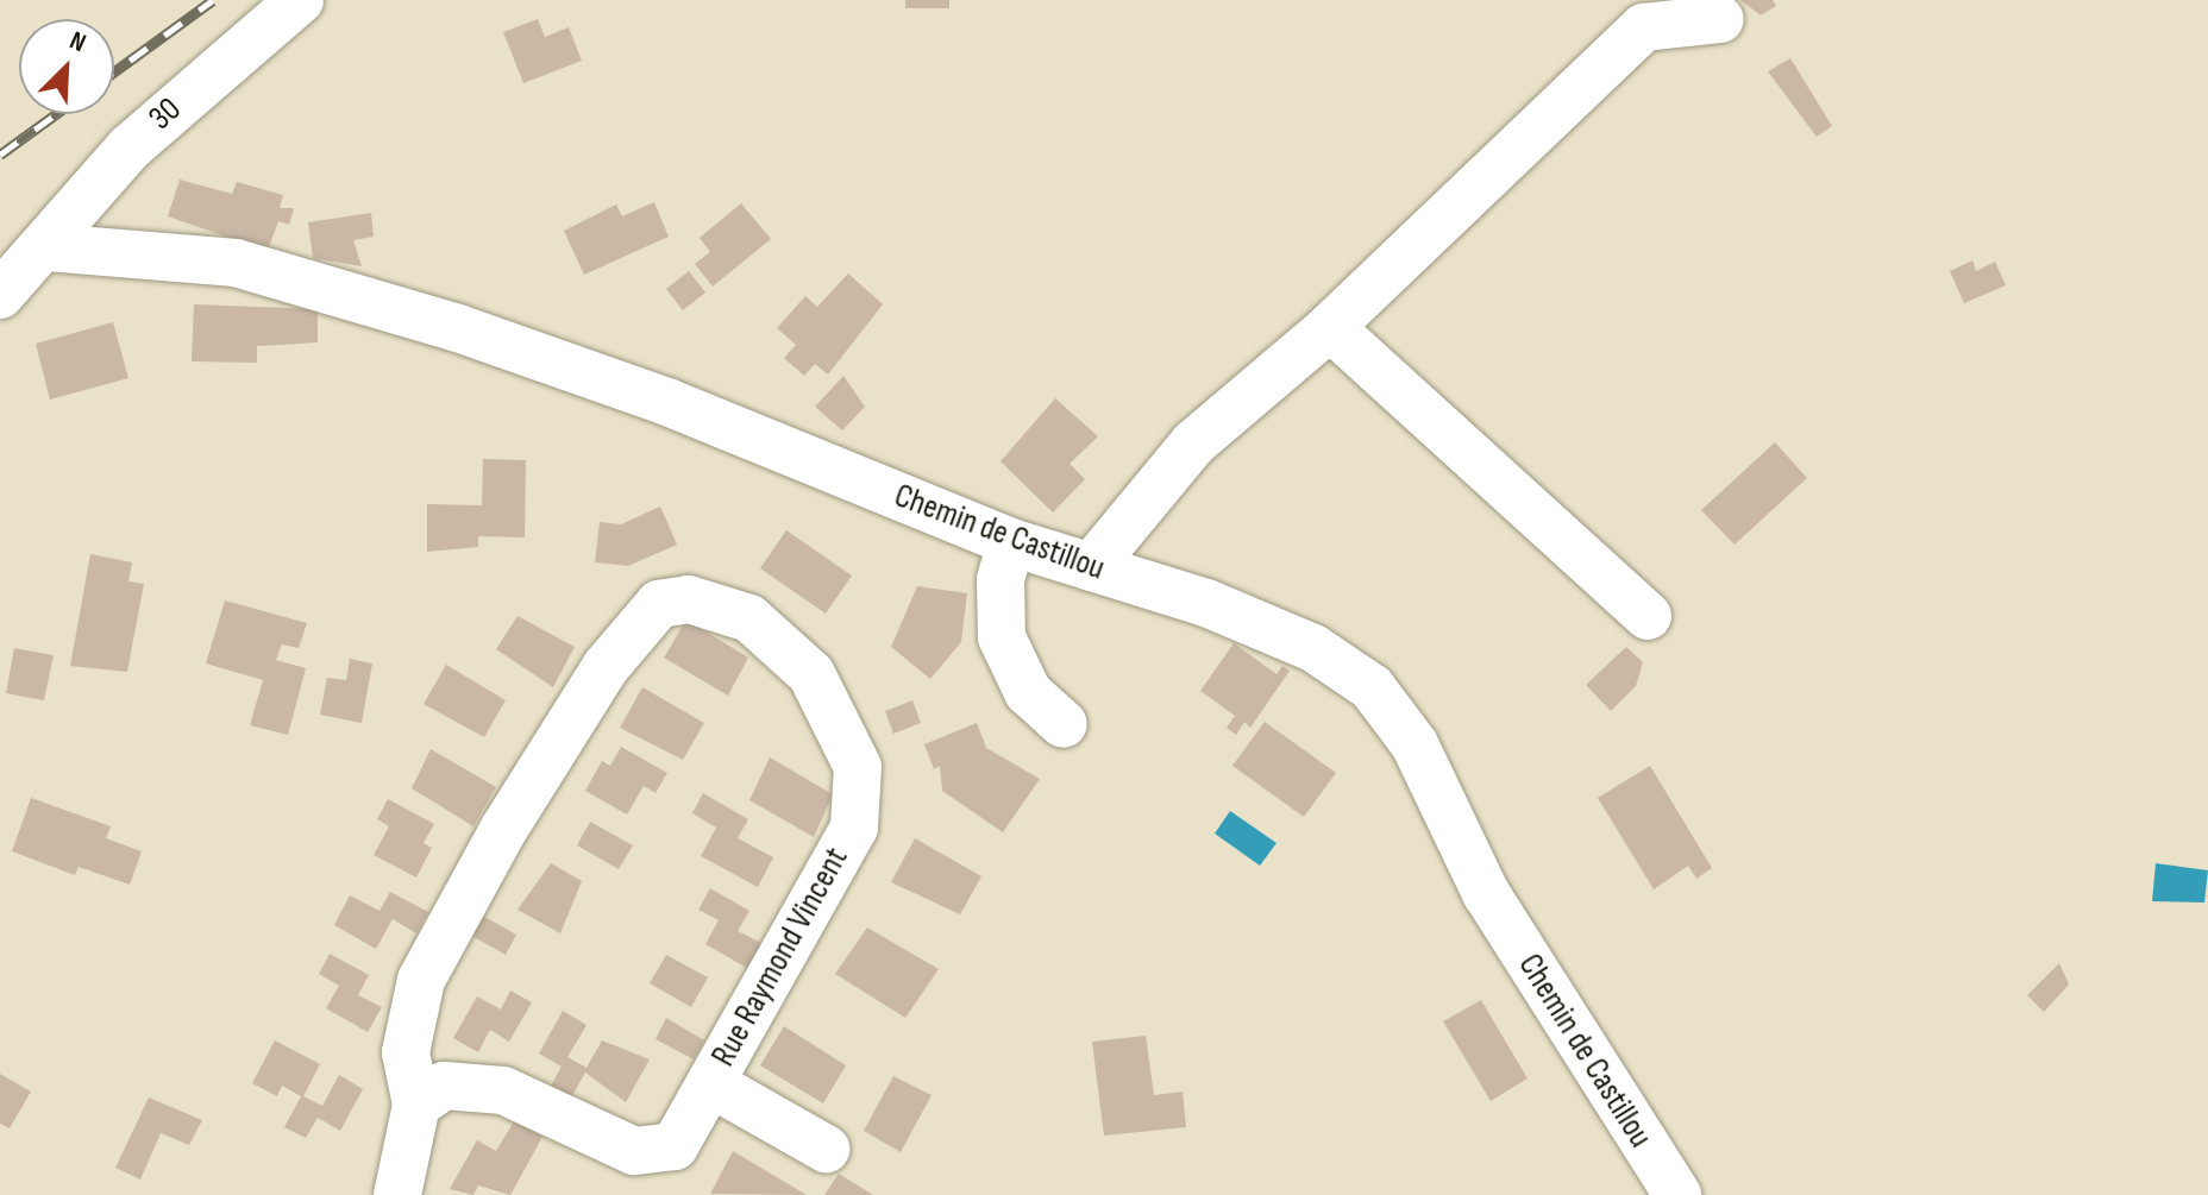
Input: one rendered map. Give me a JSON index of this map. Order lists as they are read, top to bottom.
{
  "streets": {
    "street": ["30", "Chemin de Castillou", "Rue Raymond Vincent"]
  },
  "crossings": [
    ["30", "Chemin de Castillou"]
  ],
  "north": "top right"
}
